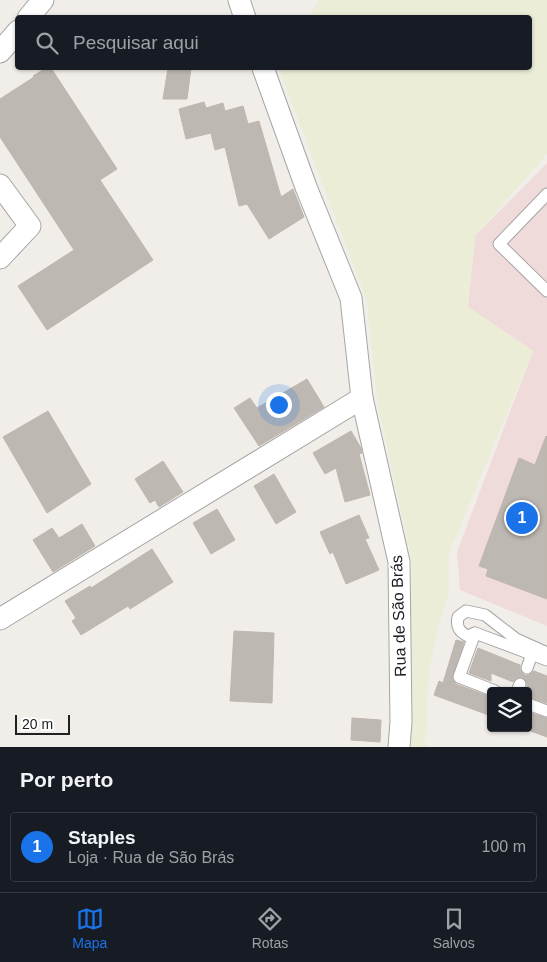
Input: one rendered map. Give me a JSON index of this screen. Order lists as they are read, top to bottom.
{
  "streets": {
    "street": ["Rua de São Brás"]
  },
  "scale_bar": "20 m",
  "page": {
    "search": "Pesquisar aqui",
    "pins": "1",
    "scale": "20 m",
    "heading": "Por perto",
    "list": [
      {
        "mark": "1",
        "name": "Staples",
        "note": "Loja · Rua de São Brás",
        "value": "100 m"
      }
    ],
    "nav": ["Mapa", "Rotas", "Salvos"]
  }
}
